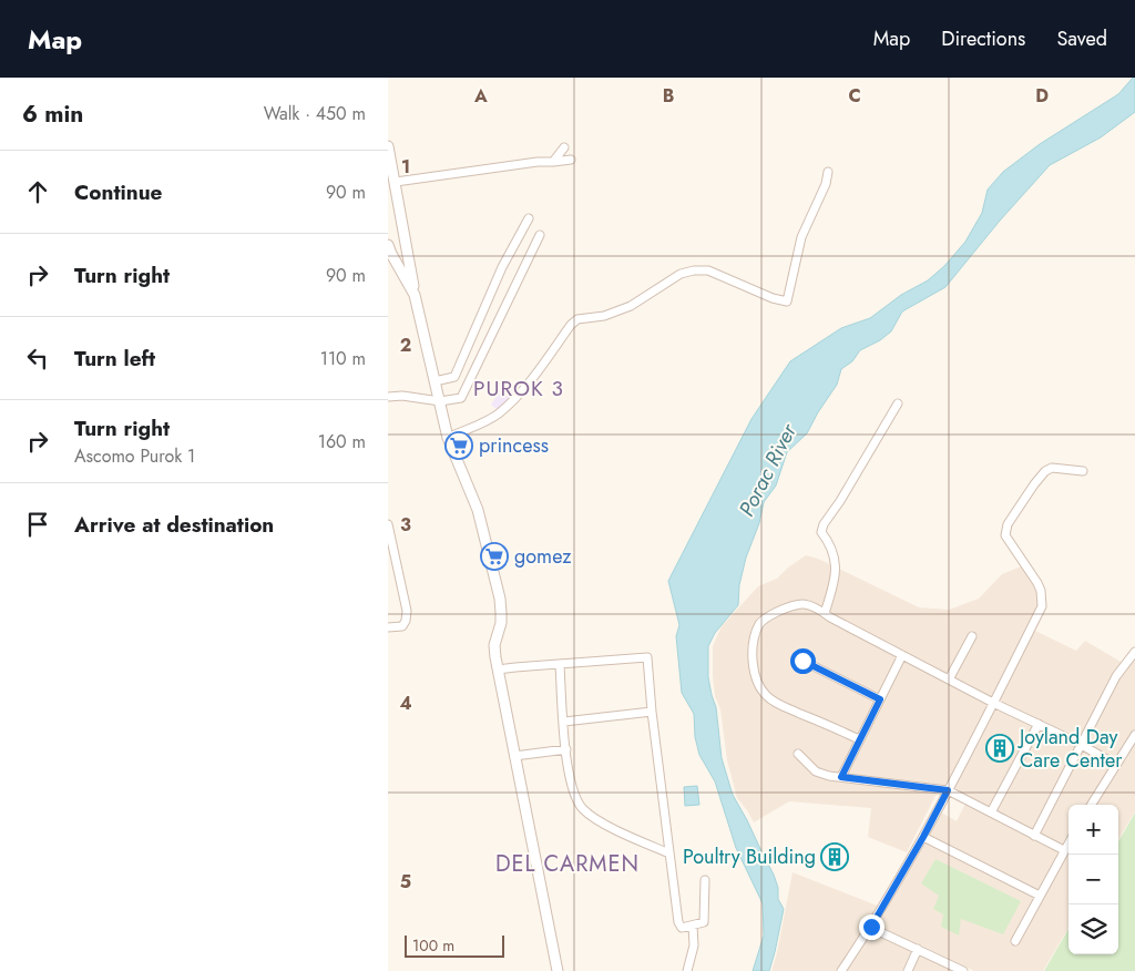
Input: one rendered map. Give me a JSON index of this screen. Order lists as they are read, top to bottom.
{
  "districts": ["PUROK 3", "DEL CARMEN"],
  "water": ["Porac River"],
  "places": {
    "supermarket": ["princess", "gomez"],
    "building": ["Joyland Day Care Center", "Poultry Building"]
  },
  "scale_bar": "100 m",
  "page": {
    "header": "Map",
    "nav": ["Map", "Directions", "Saved"],
    "heading": ["6 min", "Walk · 450 m"],
    "list": [
      ["Continue", "90 m"],
      ["Turn right", "90 m"],
      ["Turn left", "110 m"],
      ["Turn right", "Ascomo Purok 1", "160 m"],
      "Arrive at destination"
    ],
    "map_buttons": ["+", "−"],
    "scale": "100 m"
  },
  "grid": {
    "columns": [
      "A",
      "B",
      "C",
      "D"
    ],
    "rows": [
      "1",
      "2",
      "3",
      "4",
      "5"
    ]
  }
}
